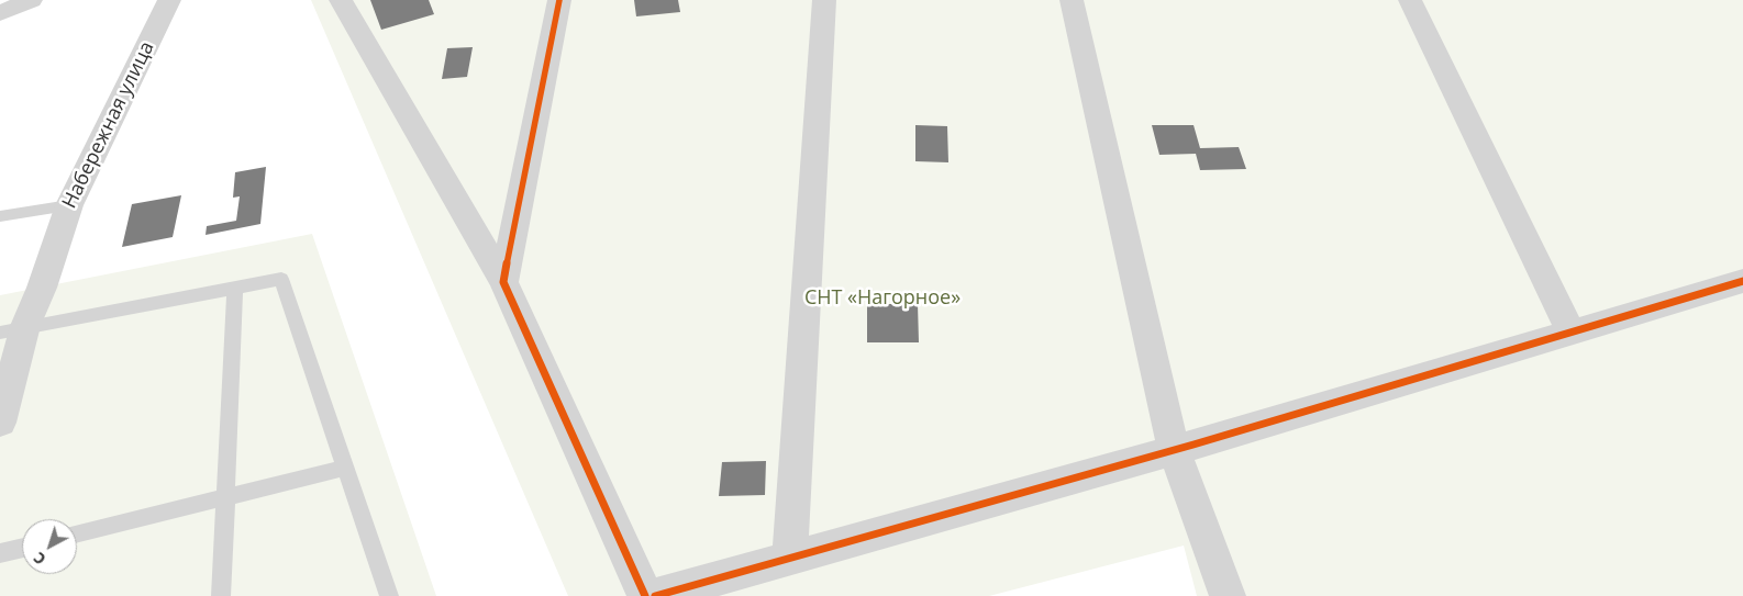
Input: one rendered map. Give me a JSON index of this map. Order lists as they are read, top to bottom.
{
  "streets": {
    "street": ["Набережная улица"]
  },
  "parks": ["СНТ «Нагорное»"],
  "north": "bottom left"
}
